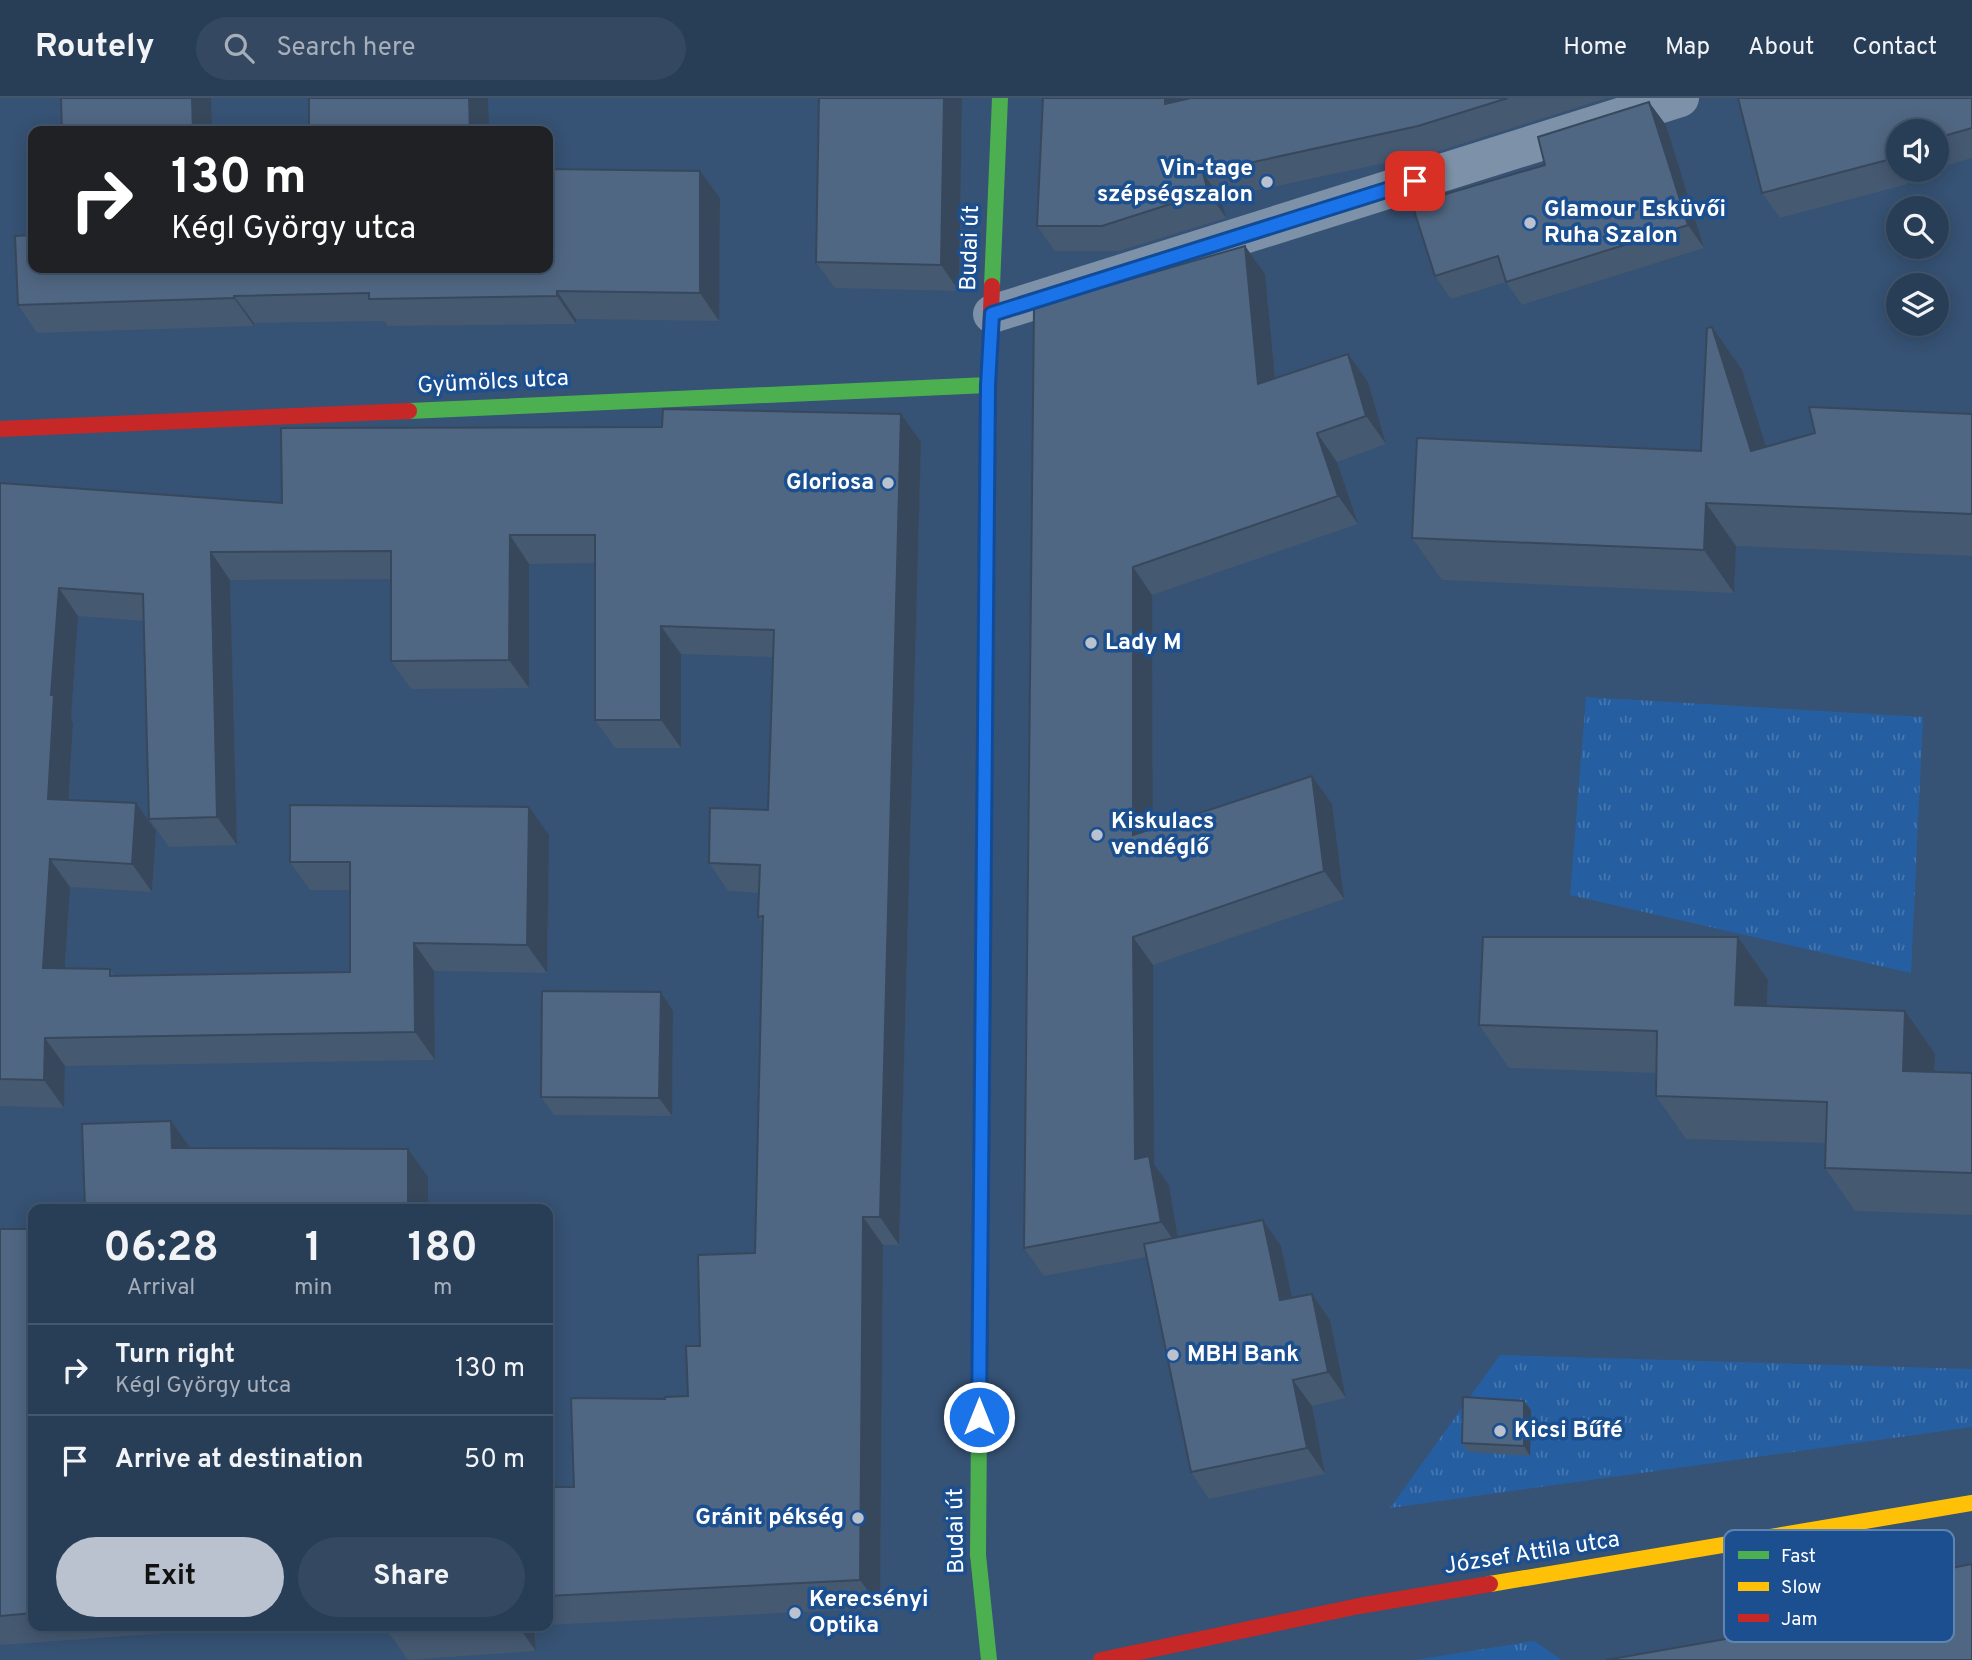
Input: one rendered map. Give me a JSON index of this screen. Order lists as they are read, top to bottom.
{
  "streets": {
    "street": ["Budai út", "Gyümölcs utca", "József Attila utca"]
  },
  "crossings": [
    ["Budai út", "Gyümölcs utca"]
  ],
  "places": [
    "Vin-tage szépségszalon",
    "Glamour Esküvői Ruha Szalon",
    "Gloriosa",
    "Lady M",
    "Kiskulacs vendéglő",
    "MBH Bank",
    "Kicsi Bűfé",
    "Gránit pékség",
    "Kerecsényi Optika"
  ],
  "legend": ["Fast", "Slow", "Jam"],
  "page": {
    "header": "Routely",
    "search": "Search here",
    "nav": [
      "Home",
      "Map",
      "About",
      "Contact"
    ],
    "turn": ["130 m", "Kégl György utca"],
    "eta": [
      "06:28",
      "Arrival",
      "1",
      "min",
      "180",
      "m"
    ],
    "list": [
      {
        "name": "Turn right",
        "note": "Kégl György utca",
        "value": "130 m"
      },
      {
        "name": "Arrive at destination",
        "value": "50 m"
      }
    ],
    "buttons": ["Exit", "Share"]
  }
}
